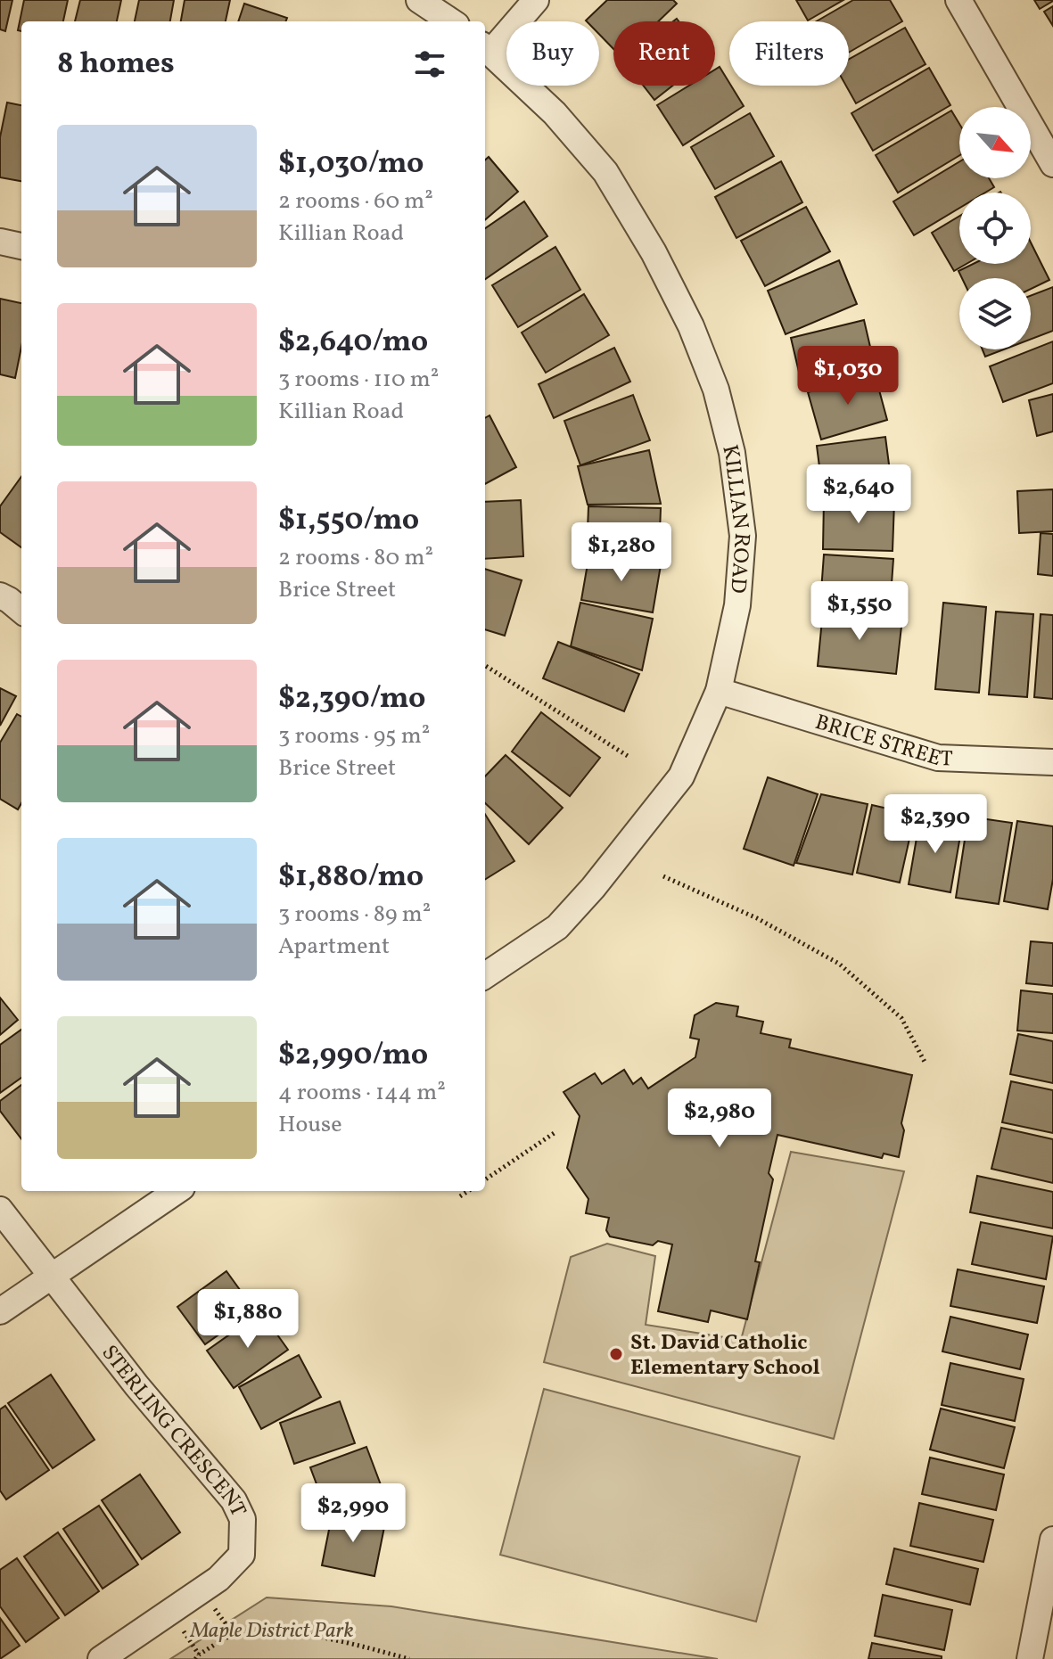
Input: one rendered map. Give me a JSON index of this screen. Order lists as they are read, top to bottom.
{
  "streets": {
    "street": ["KILLIAN ROAD", "BRICE STREET", "STERLING CRESCENT"]
  },
  "crossings": [
    ["KILLIAN ROAD", "BRICE STREET"]
  ],
  "parks": ["Maple District Park"],
  "places": ["St. David Catholic Elementary School"],
  "north": "bottom right",
  "page": {
    "chip": ["Buy", "Rent", "Filters"],
    "heading": "8 homes",
    "list": [
      {
        "name": "$1,030/mo",
        "note": "2 rooms · 60 m² · Killian Road"
      },
      {
        "name": "$2,640/mo",
        "note": "3 rooms · 110 m² · Killian Road"
      },
      {
        "name": "$1,550/mo",
        "note": "2 rooms · 80 m² · Brice Street"
      },
      {
        "name": "$2,390/mo",
        "note": "3 rooms · 95 m² · Brice Street"
      },
      {
        "name": "$1,880/mo",
        "note": "3 rooms · 89 m² · Apartment"
      },
      {
        "name": "$2,990/mo",
        "note": "4 rooms · 144 m² · House"
      }
    ],
    "price": [
      "$1,030",
      "$2,640",
      "$1,280",
      "$1,550",
      "$2,390",
      "$2,980",
      "$1,880",
      "$2,990"
    ]
  }
}
